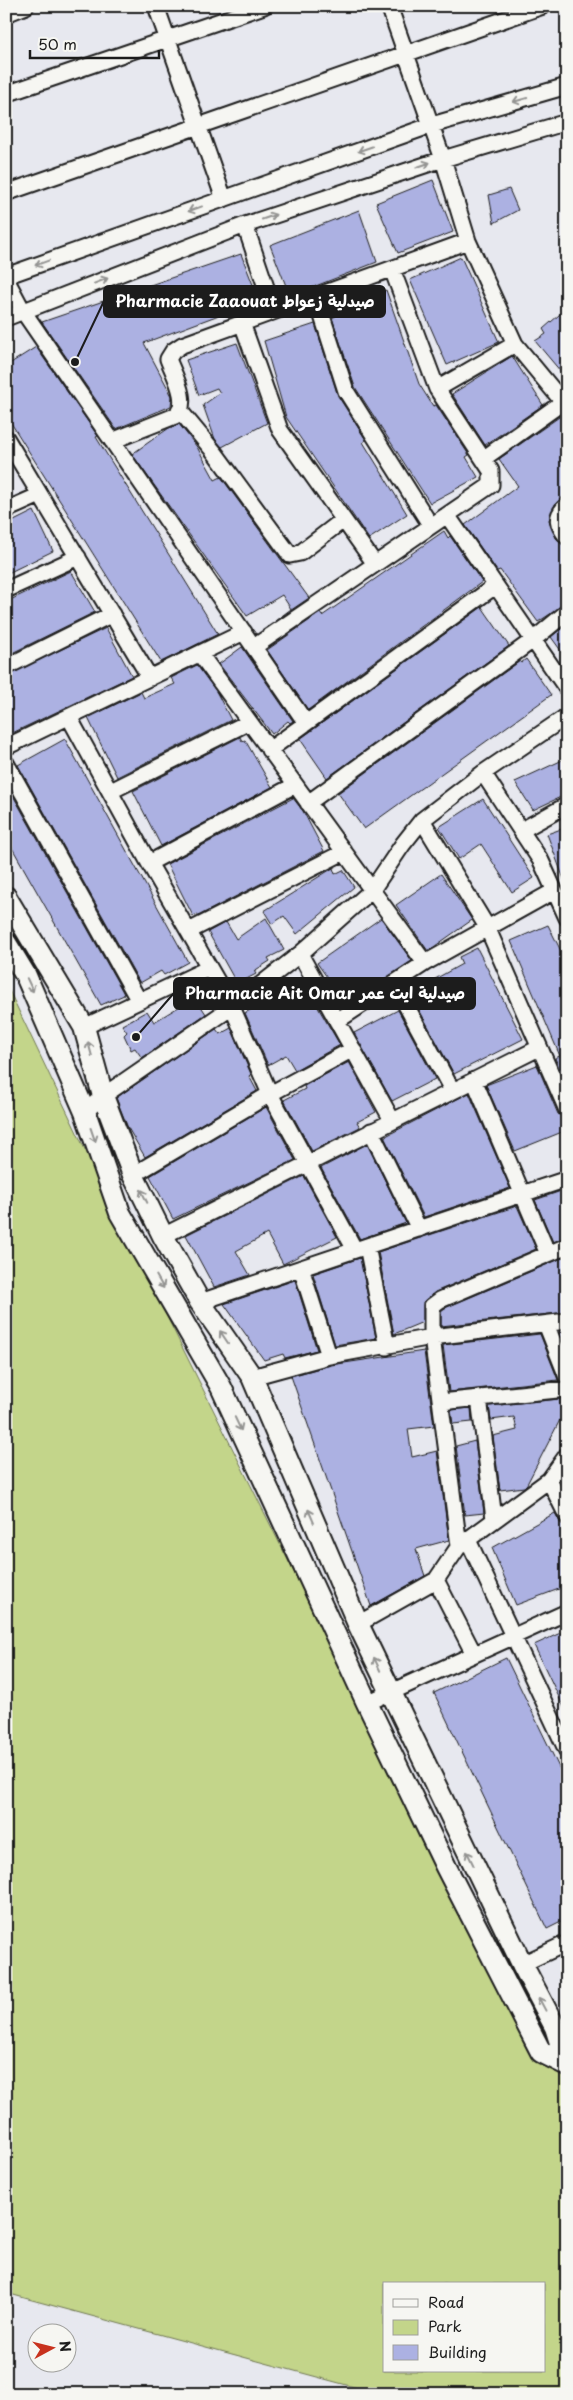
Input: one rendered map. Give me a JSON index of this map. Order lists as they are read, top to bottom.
{
  "places": ["Pharmacie Zaaouat صيدلية زعواط", "Pharmacie Ait Omar صيدلية ايت عمر"],
  "legend": ["Road", "Park", "Building"],
  "scale_bar": "50 m",
  "north": "right"
}
